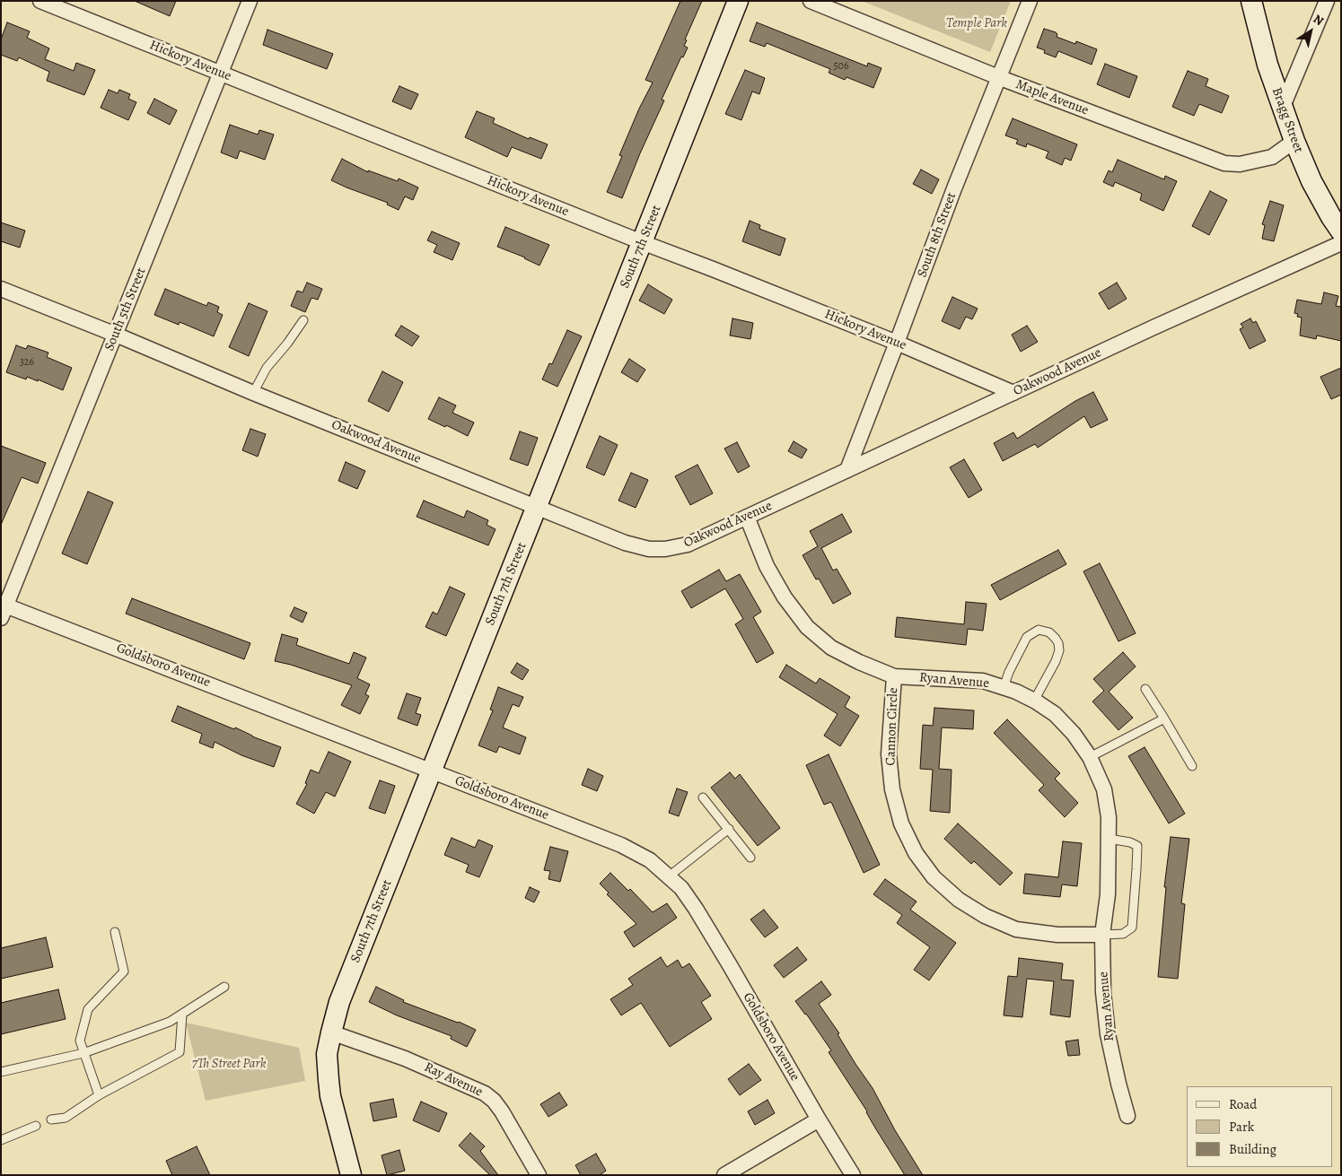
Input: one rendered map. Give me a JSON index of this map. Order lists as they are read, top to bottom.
{
  "streets": {
    "street": [
      "Hickory Avenue",
      "Maple Avenue",
      "Bragg Street",
      "South 8th Street",
      "South 7th Street",
      "South 5th Street",
      "Oakwood Avenue",
      "Goldsboro Avenue",
      "Ryan Avenue",
      "Cannon Circle",
      "Ray Avenue"
    ]
  },
  "crossings": [
    ["Hickory Avenue", "South 8th Street"],
    ["Hickory Avenue", "South 7th Street"],
    ["Hickory Avenue", "South 5th Street"],
    ["Hickory Avenue", "Oakwood Avenue"],
    ["Maple Avenue", "Bragg Street"],
    ["Maple Avenue", "South 8th Street"],
    ["South 8th Street", "Oakwood Avenue"],
    ["South 7th Street", "Oakwood Avenue"],
    ["South 7th Street", "Goldsboro Avenue"],
    ["South 7th Street", "Ray Avenue"],
    ["South 5th Street", "Oakwood Avenue"],
    ["South 5th Street", "Goldsboro Avenue"],
    ["Oakwood Avenue", "Ryan Avenue"],
    ["Ryan Avenue", "Cannon Circle"]
  ],
  "parks": ["Temple Park", "7Th Street Park"],
  "house_numbers": ["506", "326"],
  "legend": ["Road", "Park", "Building"],
  "north": "top right"
}
